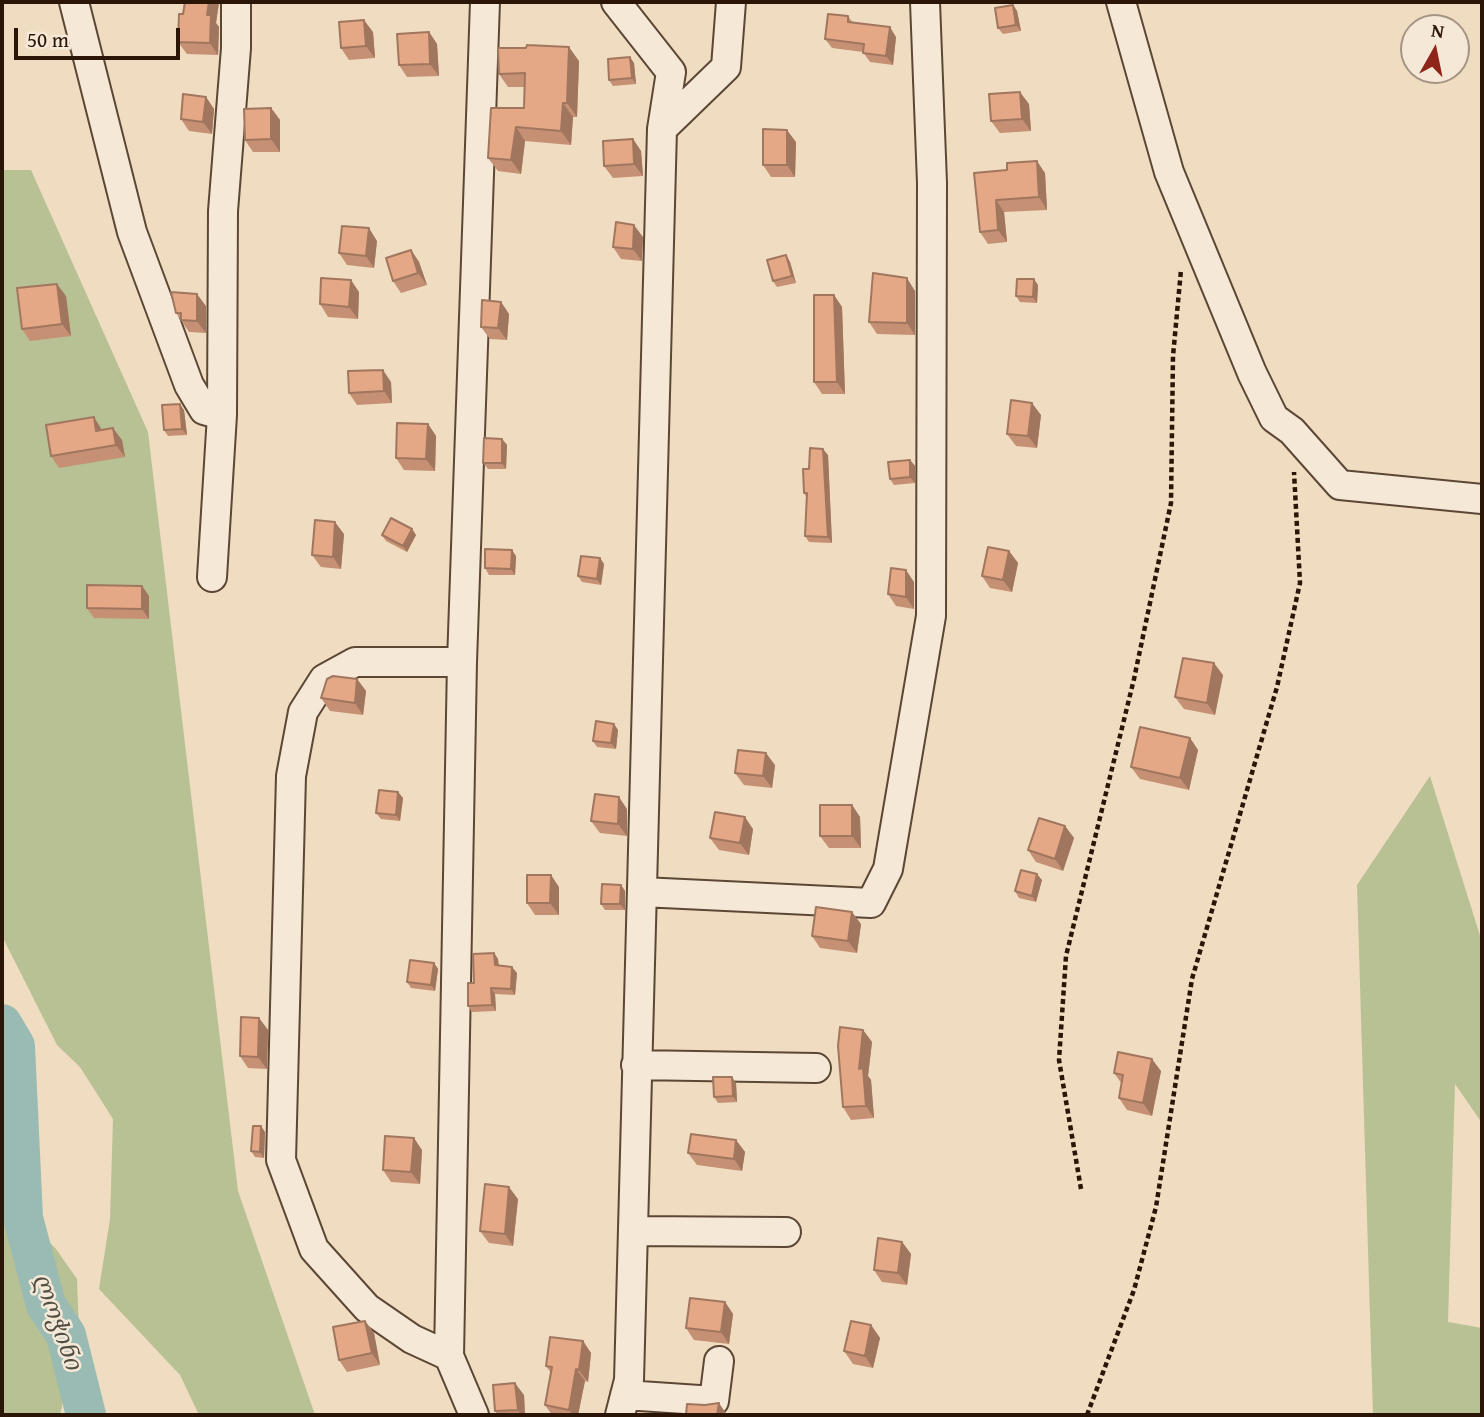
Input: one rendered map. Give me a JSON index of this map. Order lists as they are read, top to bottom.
{
  "water": ["ლოჭინი"],
  "scale_bar": "50 m",
  "north": "top"
}
